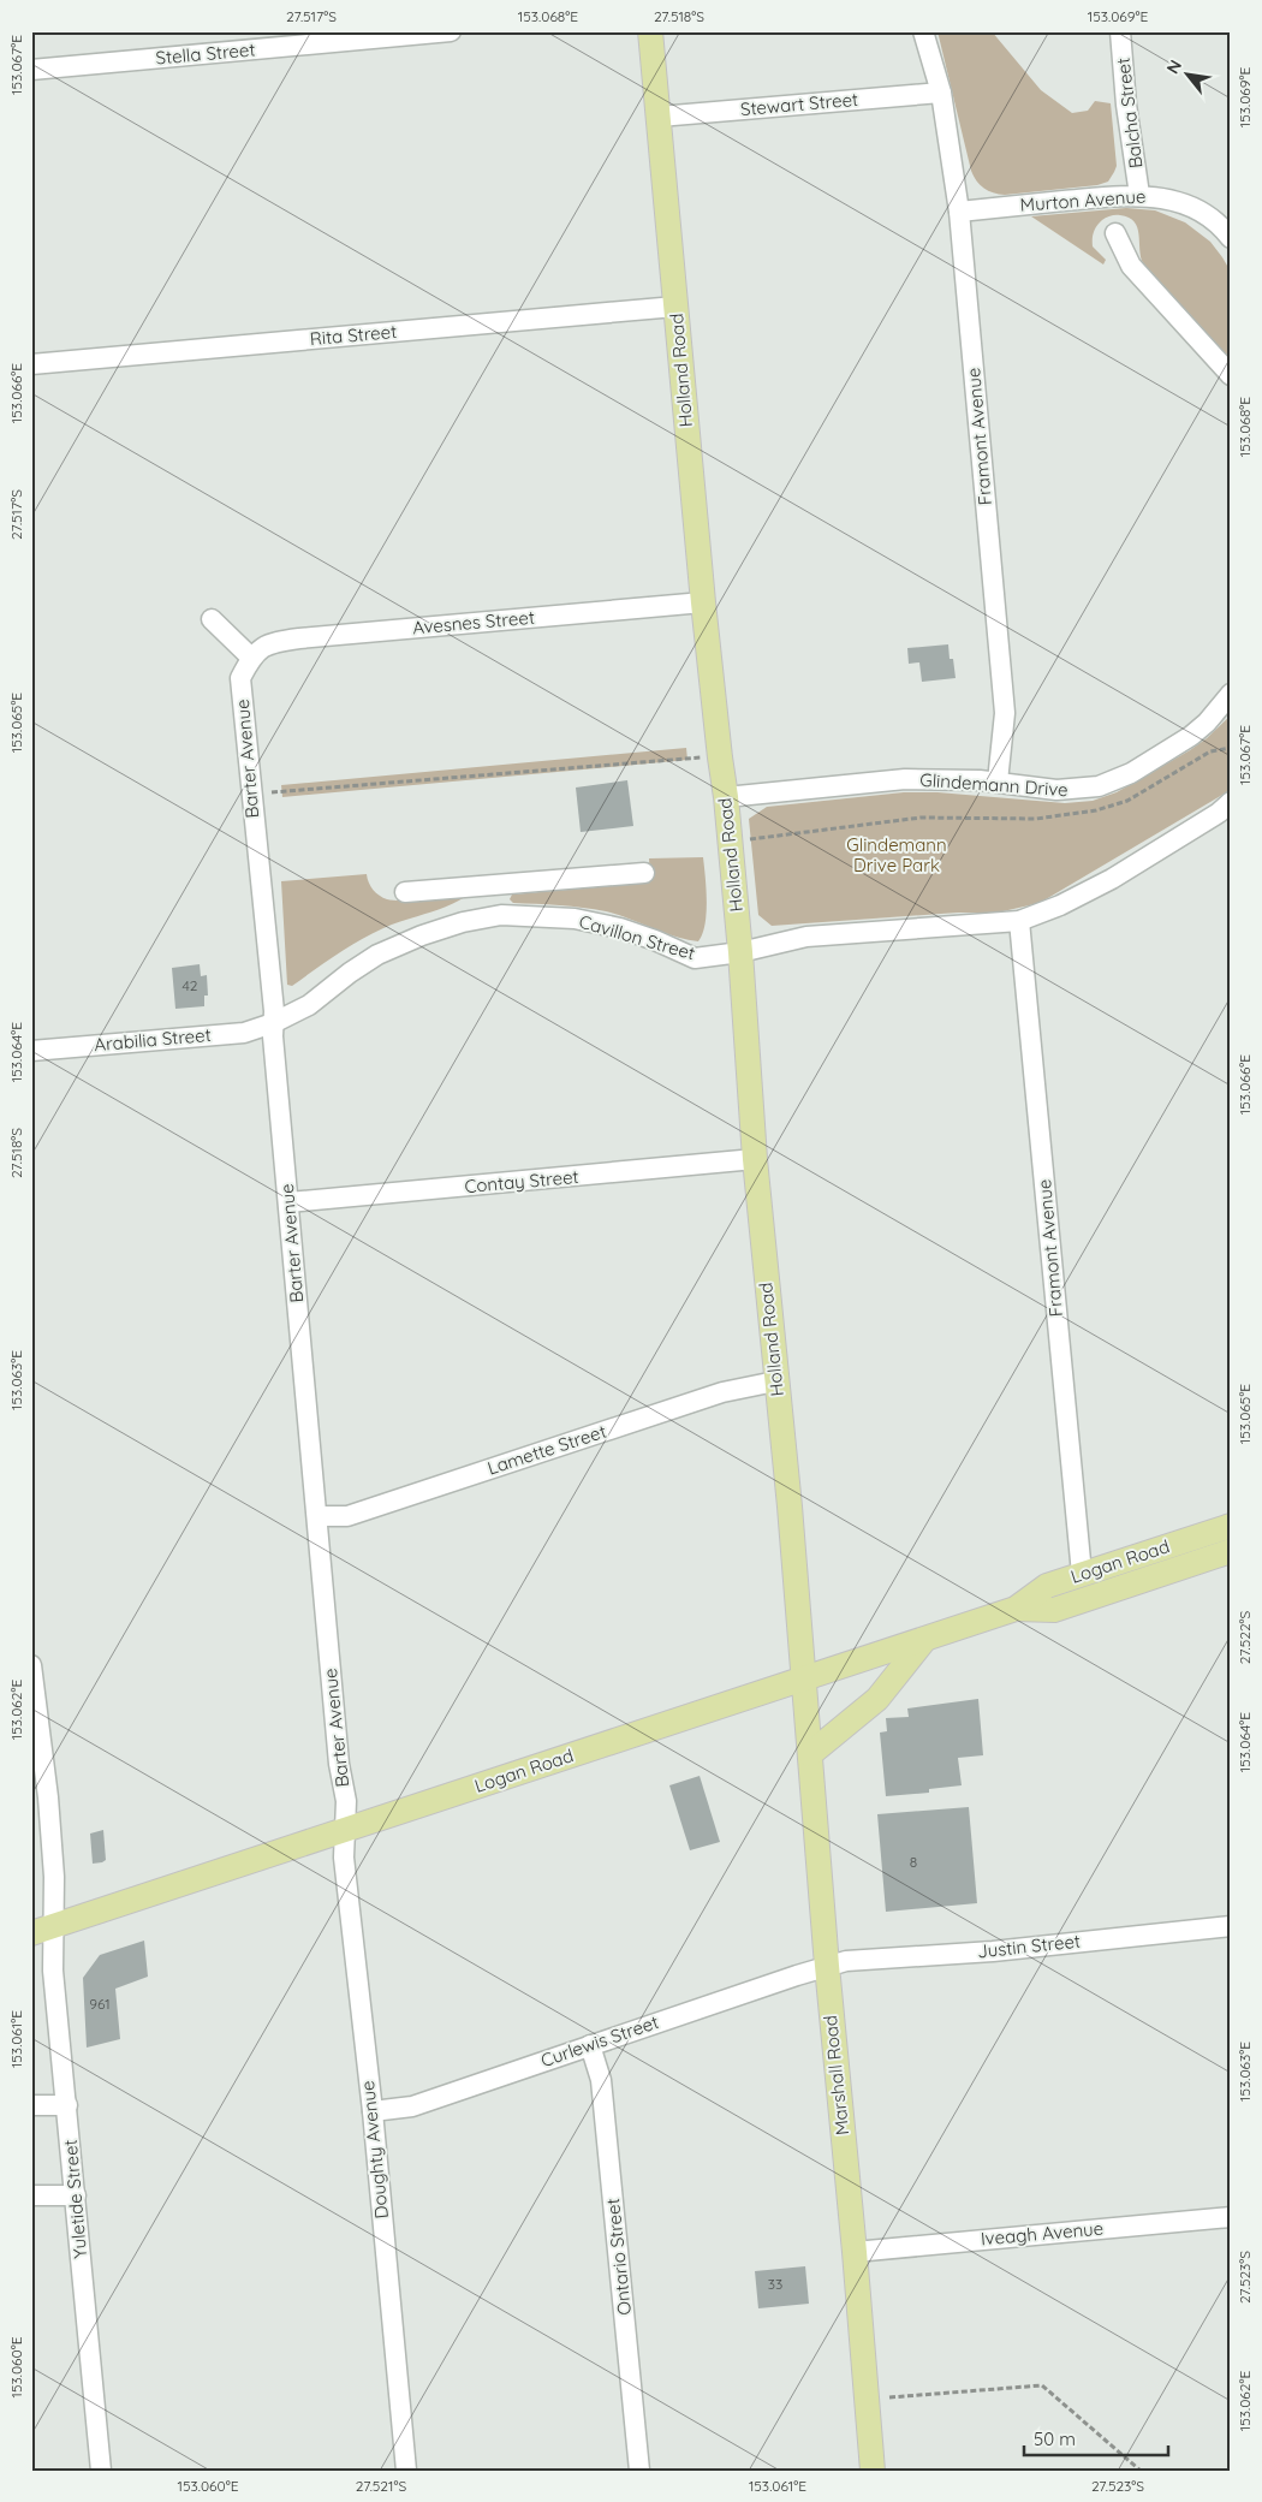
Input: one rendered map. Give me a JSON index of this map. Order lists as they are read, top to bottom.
{
  "streets": {
    "main road": ["Holland Road", "Logan Road", "Marshall Road"],
    "street": [
      "Stella Street",
      "Stewart Street",
      "Balcha Street",
      "Murton Avenue",
      "Rita Street",
      "Framont Avenue",
      "Avesnes Street",
      "Barter Avenue",
      "Glindemann Drive",
      "Cavillon Street",
      "Arabilia Street",
      "Contay Street",
      "Lamette Street",
      "Justin Street",
      "Curlewis Street",
      "Doughty Avenue",
      "Yuletide Street",
      "Iveagh Avenue",
      "Ontario Street"
    ]
  },
  "crossings": [
    ["Stewart Street", "Holland Road"],
    ["Stewart Street", "Framont Avenue"],
    ["Balcha Street", "Murton Avenue"],
    ["Murton Avenue", "Framont Avenue"],
    ["Rita Street", "Holland Road"],
    ["Holland Road", "Avesnes Street"],
    ["Holland Road", "Glindemann Drive"],
    ["Holland Road", "Cavillon Street"],
    ["Holland Road", "Contay Street"],
    ["Holland Road", "Lamette Street"],
    ["Holland Road", "Logan Road"],
    ["Holland Road", "Marshall Road"],
    ["Framont Avenue", "Glindemann Drive"],
    ["Framont Avenue", "Logan Road"],
    ["Avesnes Street", "Barter Avenue"],
    ["Barter Avenue", "Cavillon Street"],
    ["Barter Avenue", "Arabilia Street"],
    ["Barter Avenue", "Contay Street"],
    ["Barter Avenue", "Lamette Street"],
    ["Barter Avenue", "Logan Road"],
    ["Barter Avenue", "Doughty Avenue"],
    ["Cavillon Street", "Arabilia Street"],
    ["Logan Road", "Marshall Road"],
    ["Logan Road", "Doughty Avenue"],
    ["Logan Road", "Yuletide Street"],
    ["Justin Street", "Curlewis Street"],
    ["Justin Street", "Marshall Road"],
    ["Curlewis Street", "Marshall Road"],
    ["Curlewis Street", "Doughty Avenue"],
    ["Curlewis Street", "Ontario Street"],
    ["Marshall Road", "Iveagh Avenue"]
  ],
  "parks": ["Glindemann Drive Park"],
  "house_numbers": [
    "42",
    "8",
    "961",
    "33"
  ],
  "scale_bar": "50 m",
  "north": "top left",
  "coordinates": [
    "27.517°S",
    "153.068°E",
    "27.518°S",
    "153.069°E",
    "153.067°E",
    "153.066°E",
    "153.065°E",
    "153.064°E",
    "153.063°E",
    "27.522°S",
    "153.062°E",
    "153.061°E",
    "27.523°S",
    "153.060°E",
    "27.521°S"
  ]
}
